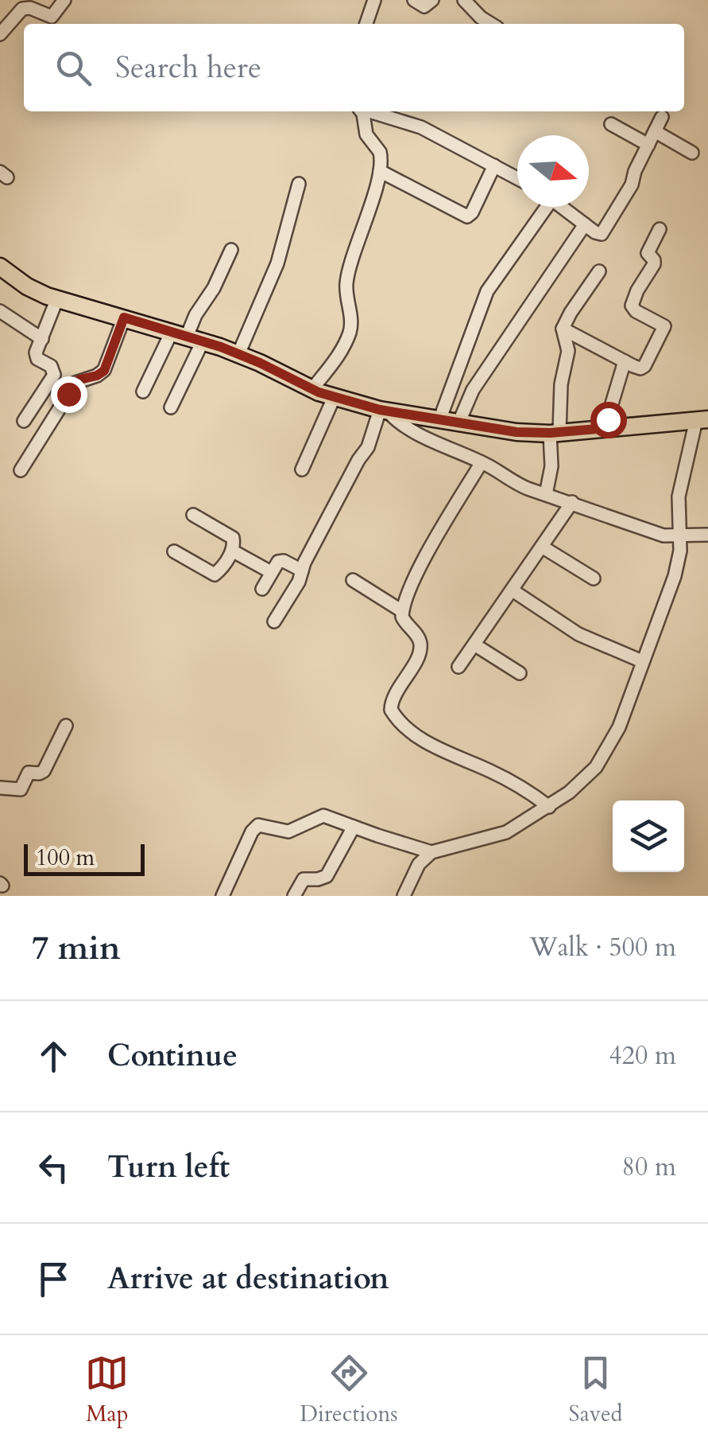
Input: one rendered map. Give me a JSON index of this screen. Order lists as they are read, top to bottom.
{
  "scale_bar": "100 m",
  "north": "right",
  "page": {
    "search": "Search here",
    "scale": "100 m",
    "heading": ["7 min", "Walk · 500 m"],
    "list": [
      ["Continue", "420 m"],
      ["Turn left", "80 m"],
      "Arrive at destination"
    ],
    "nav": ["Map", "Directions", "Saved"]
  }
}
